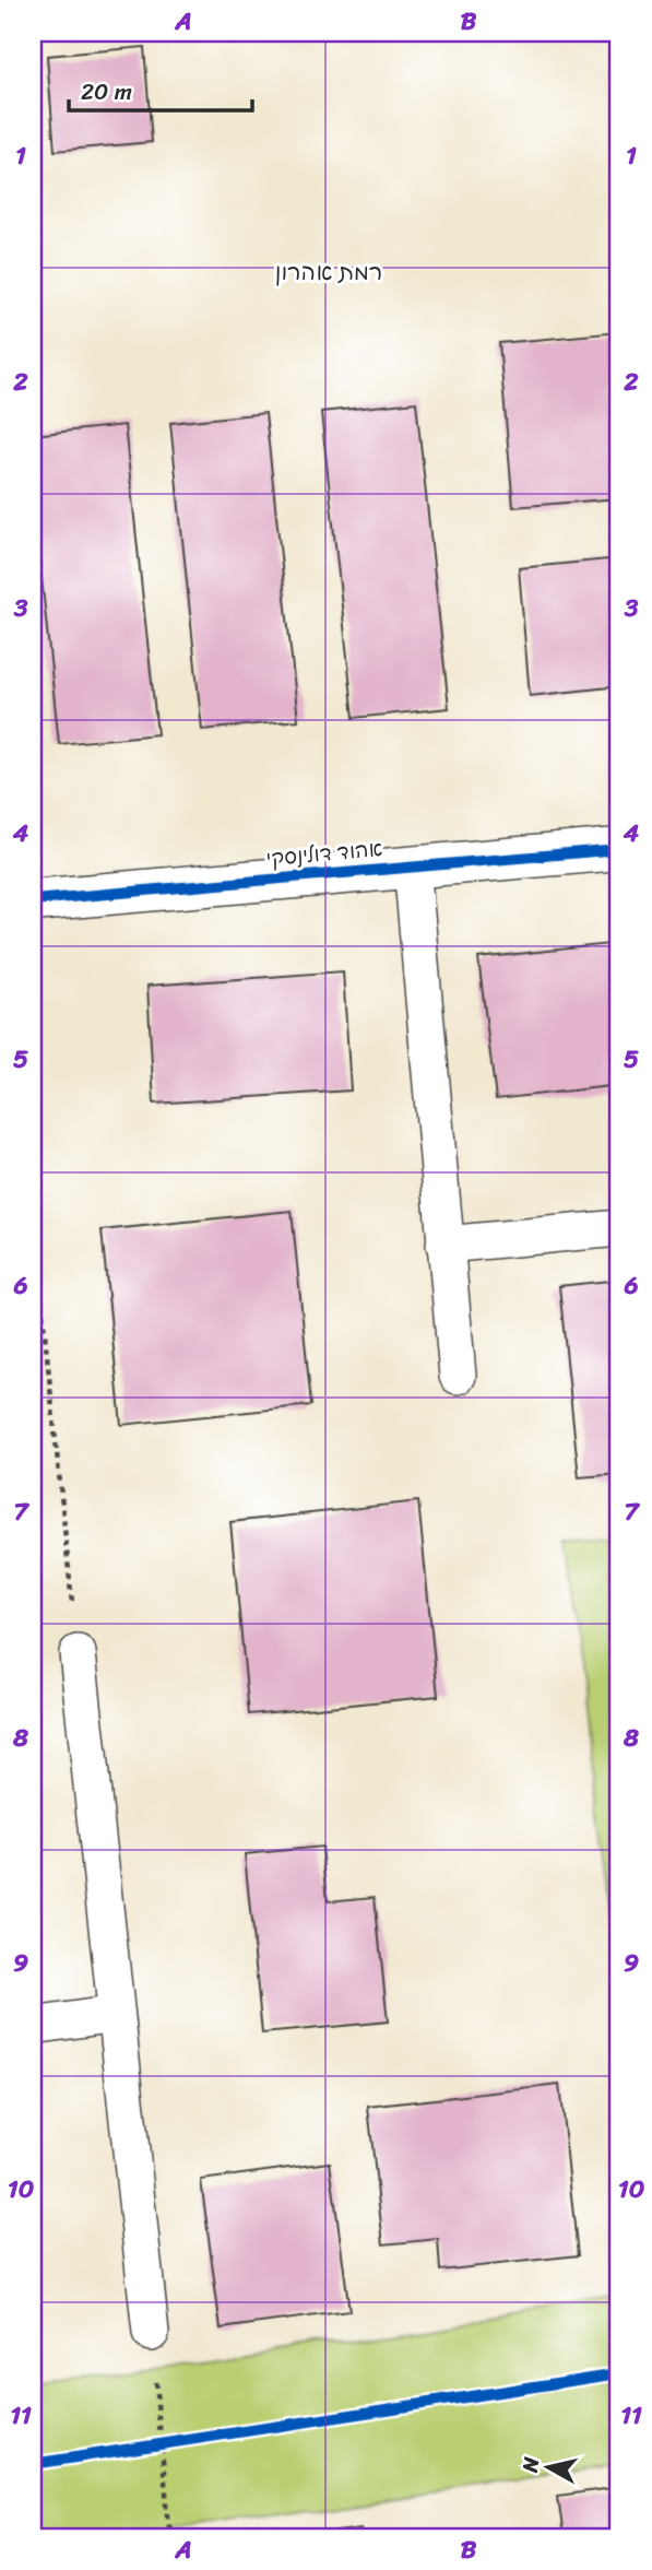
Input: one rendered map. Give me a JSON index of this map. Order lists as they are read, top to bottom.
{
  "streets": {
    "street": ["אהוד דולינסקי"]
  },
  "districts": ["רמת אהרון"],
  "scale_bar": "20 m",
  "north": "left",
  "grid": {
    "columns": ["A", "B"],
    "rows": [
      "1",
      "2",
      "3",
      "4",
      "5",
      "6",
      "7",
      "8",
      "9",
      "10",
      "11"
    ]
  }
}
